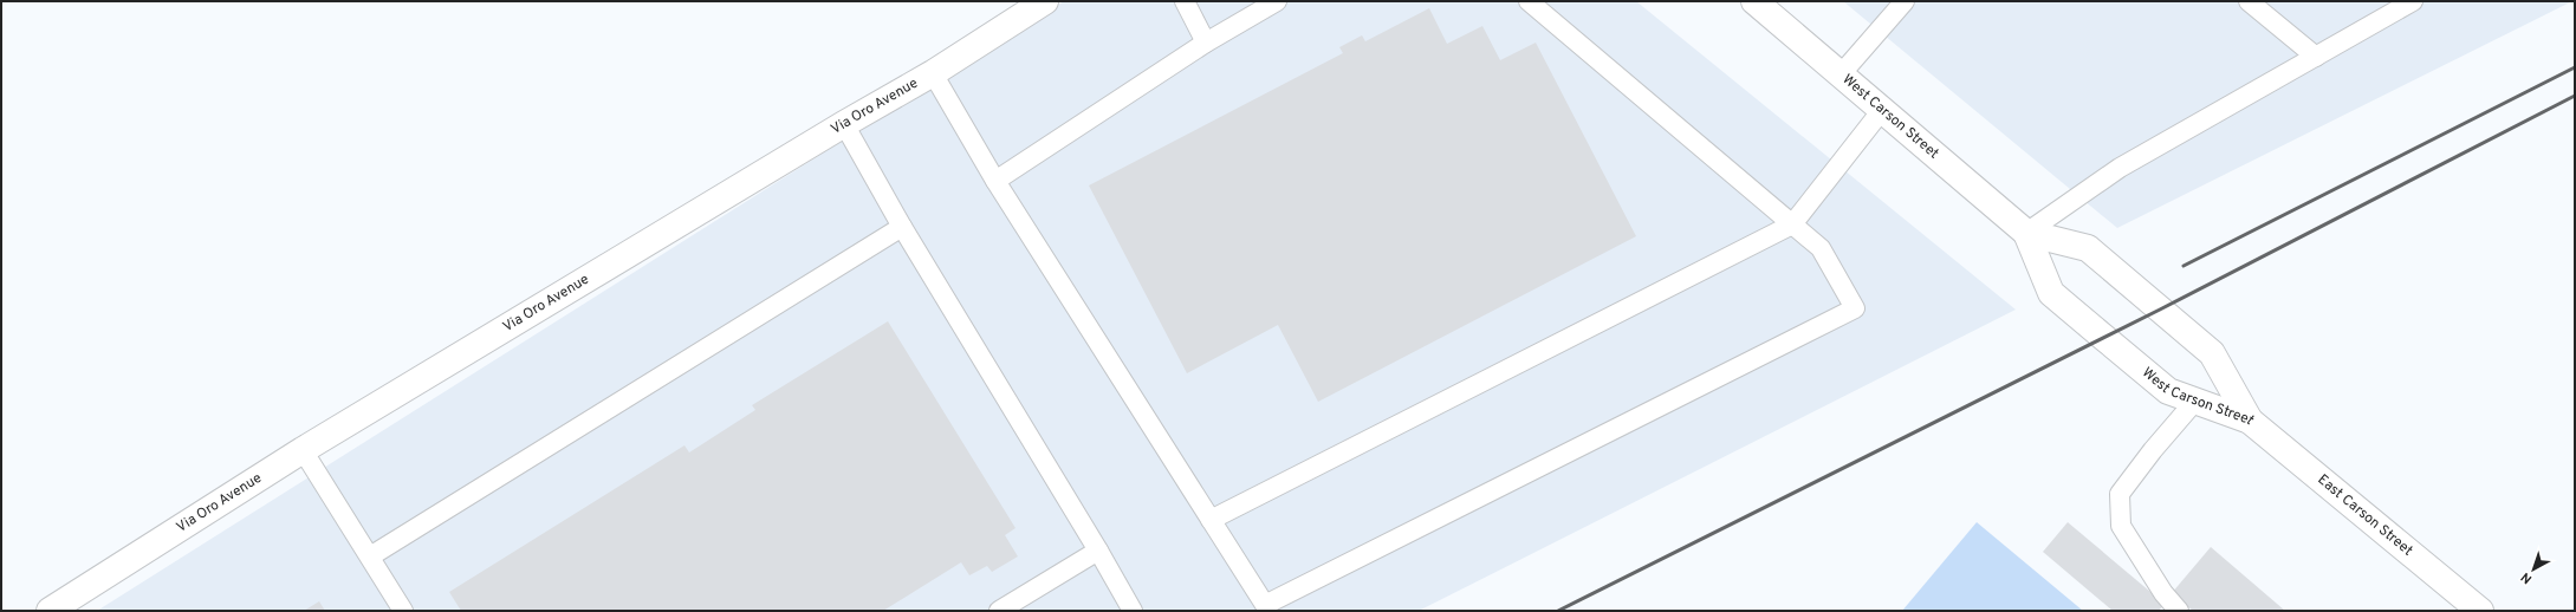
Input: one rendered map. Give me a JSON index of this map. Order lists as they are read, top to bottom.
{
  "streets": {
    "street": ["Via Oro Avenue", "West Carson Street", "East Carson Street"]
  },
  "crossings": [
    ["West Carson Street", "East Carson Street"]
  ],
  "north": "bottom left"
}
